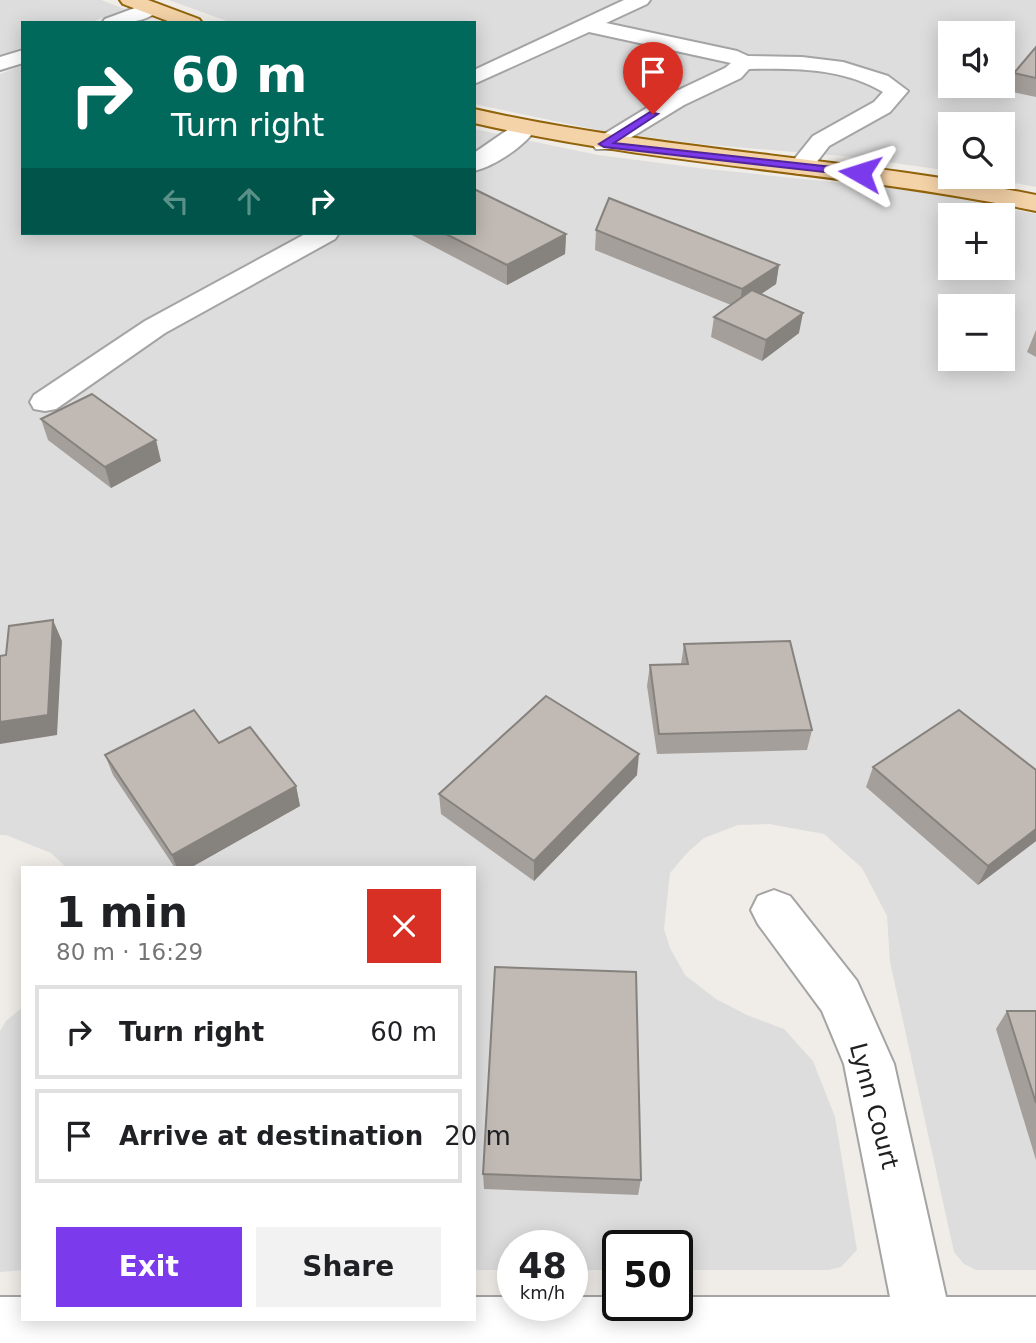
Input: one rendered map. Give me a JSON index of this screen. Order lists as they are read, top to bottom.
{
  "streets": {
    "street": ["Lynn Court"]
  },
  "page": {
    "map_buttons": ["+", "−"],
    "turn": ["60 m", "Turn right"],
    "heading": ["1 min", "80 m · 16:29"],
    "list": [
      {
        "name": "Turn right",
        "value": "60 m"
      },
      {
        "name": "Arrive at destination",
        "value": "20 m"
      }
    ],
    "buttons": ["Exit", "Share"],
    "speed": "48 km/h",
    "limit": "50"
  }
}
